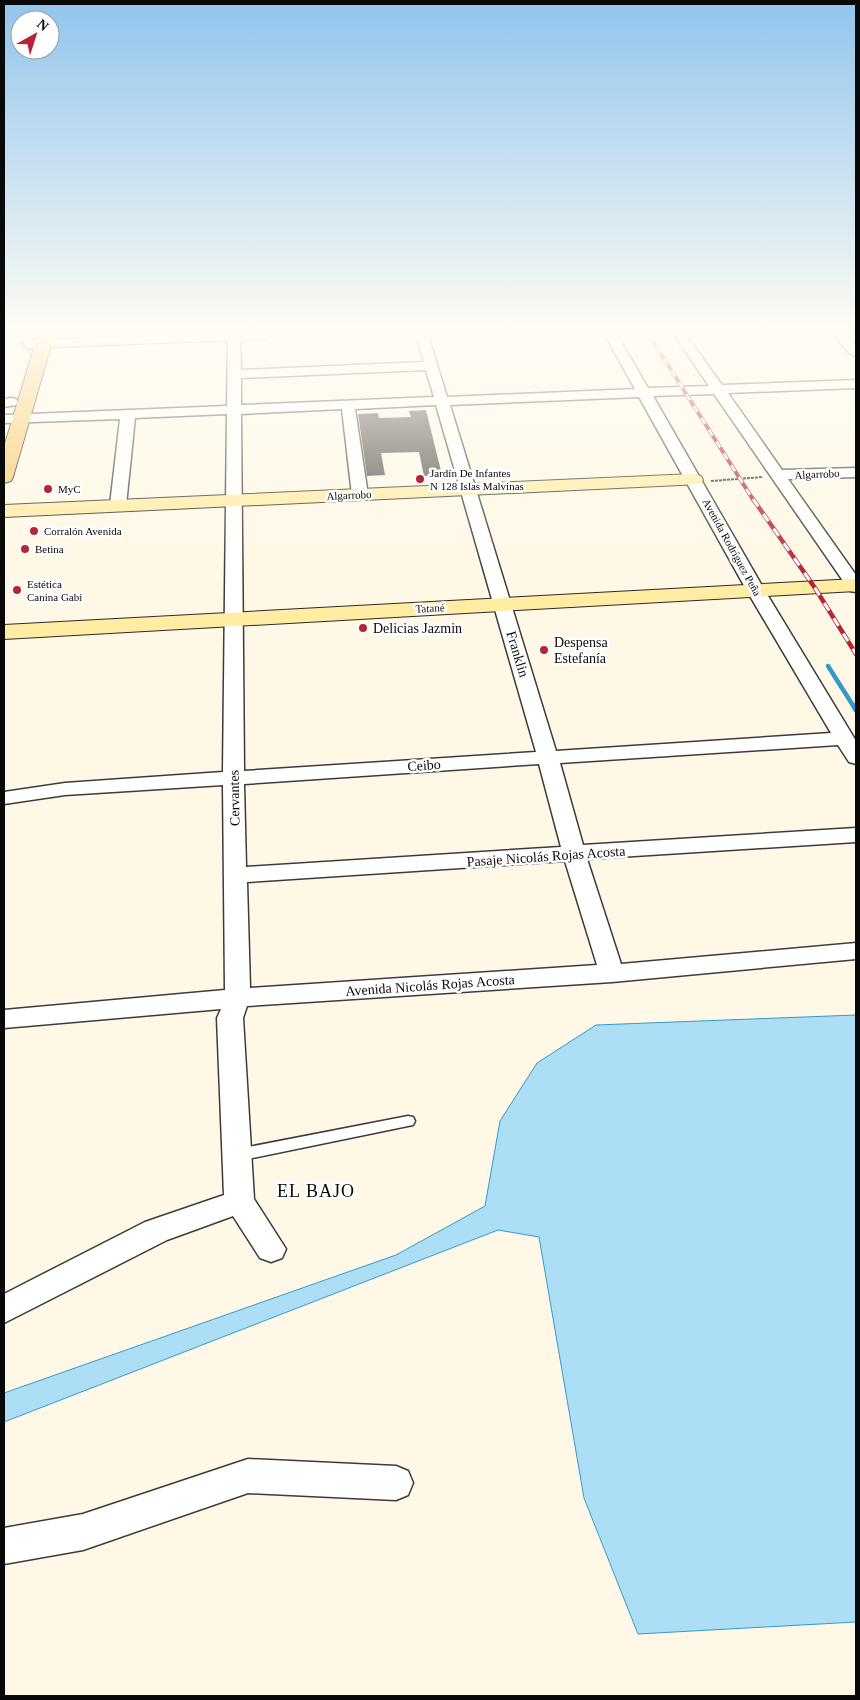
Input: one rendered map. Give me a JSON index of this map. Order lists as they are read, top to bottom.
{
  "streets": {
    "street": [
      "Algarrobo",
      "Avenida Rodríguez Peña",
      "Tatané",
      "Franklin",
      "Ceibo",
      "Cervantes",
      "Pasaje Nicolás Rojas Acosta",
      "Avenida Nicolás Rojas Acosta"
    ]
  },
  "crossings": [
    ["Algarrobo", "Avenida Rodríguez Peña"],
    ["Algarrobo", "Franklin"],
    ["Algarrobo", "Cervantes"],
    ["Avenida Rodríguez Peña", "Tatané"],
    ["Avenida Rodríguez Peña", "Ceibo"],
    ["Tatané", "Franklin"],
    ["Tatané", "Cervantes"],
    ["Franklin", "Ceibo"],
    ["Franklin", "Pasaje Nicolás Rojas Acosta"],
    ["Franklin", "Avenida Nicolás Rojas Acosta"],
    ["Ceibo", "Cervantes"],
    ["Cervantes", "Pasaje Nicolás Rojas Acosta"],
    ["Cervantes", "Avenida Nicolás Rojas Acosta"]
  ],
  "districts": ["EL BAJO"],
  "places": [
    "Jardín De Infantes N 128 Islas Malvinas",
    "MyC",
    "Corralón Avenida",
    "Betina",
    "Estética Canina Gabi",
    "Delicias Jazmin",
    "Despensa Estefanía"
  ],
  "north": "top right"
}
